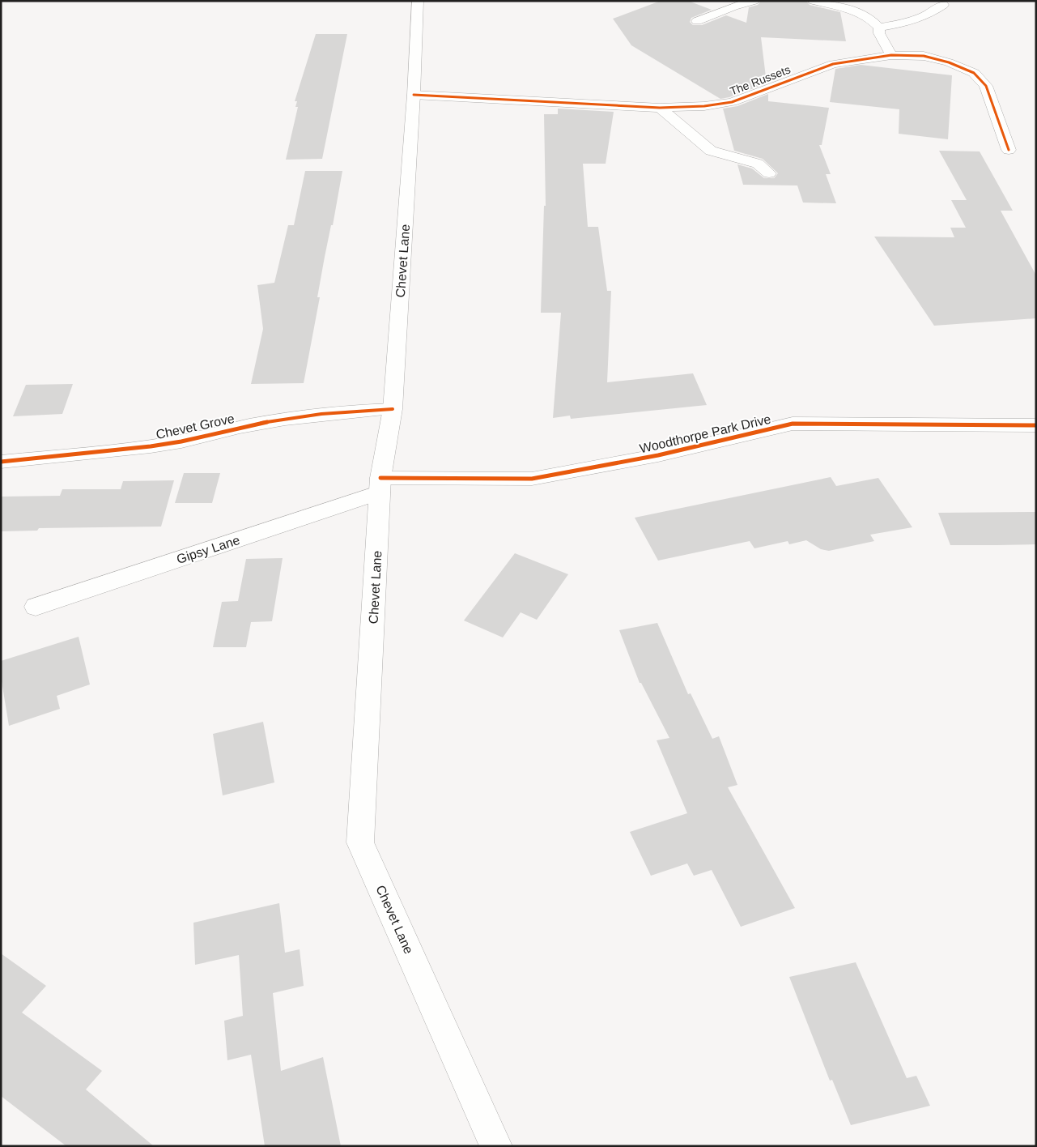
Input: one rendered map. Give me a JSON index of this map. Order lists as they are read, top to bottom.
{
  "streets": {
    "street": [
      "The Russets",
      "Chevet Lane",
      "Chevet Grove",
      "Woodthorpe Park Drive",
      "Gipsy Lane"
    ]
  },
  "crossings": [
    ["The Russets", "Chevet Lane"],
    ["Chevet Lane", "Chevet Grove"],
    ["Chevet Lane", "Woodthorpe Park Drive"],
    ["Chevet Lane", "Gipsy Lane"],
    ["Woodthorpe Park Drive", "Gipsy Lane"]
  ]
}
